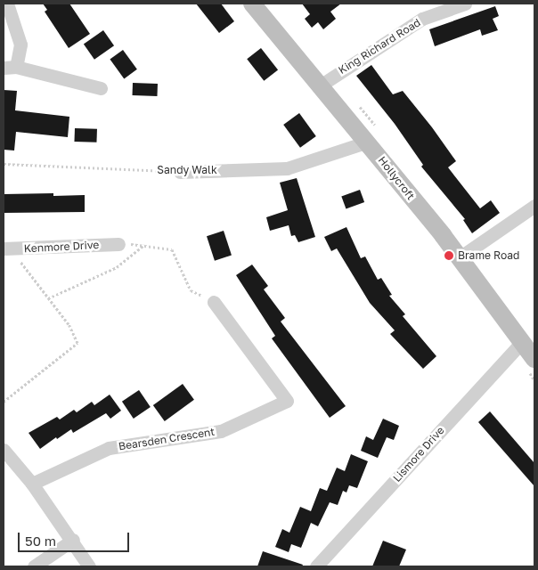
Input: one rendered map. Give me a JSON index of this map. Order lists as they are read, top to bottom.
{
  "streets": {
    "street": [
      "King Richard Road",
      "Sandy Walk",
      "Hollycroft",
      "Kenmore Drive",
      "Bearsden Crescent",
      "Lismore Drive"
    ]
  },
  "crossings": [
    ["King Richard Road", "Hollycroft"],
    ["Sandy Walk", "Hollycroft"],
    ["Hollycroft", "Lismore Drive"]
  ],
  "places": ["Brame Road"],
  "scale_bar": "50 m"
}
